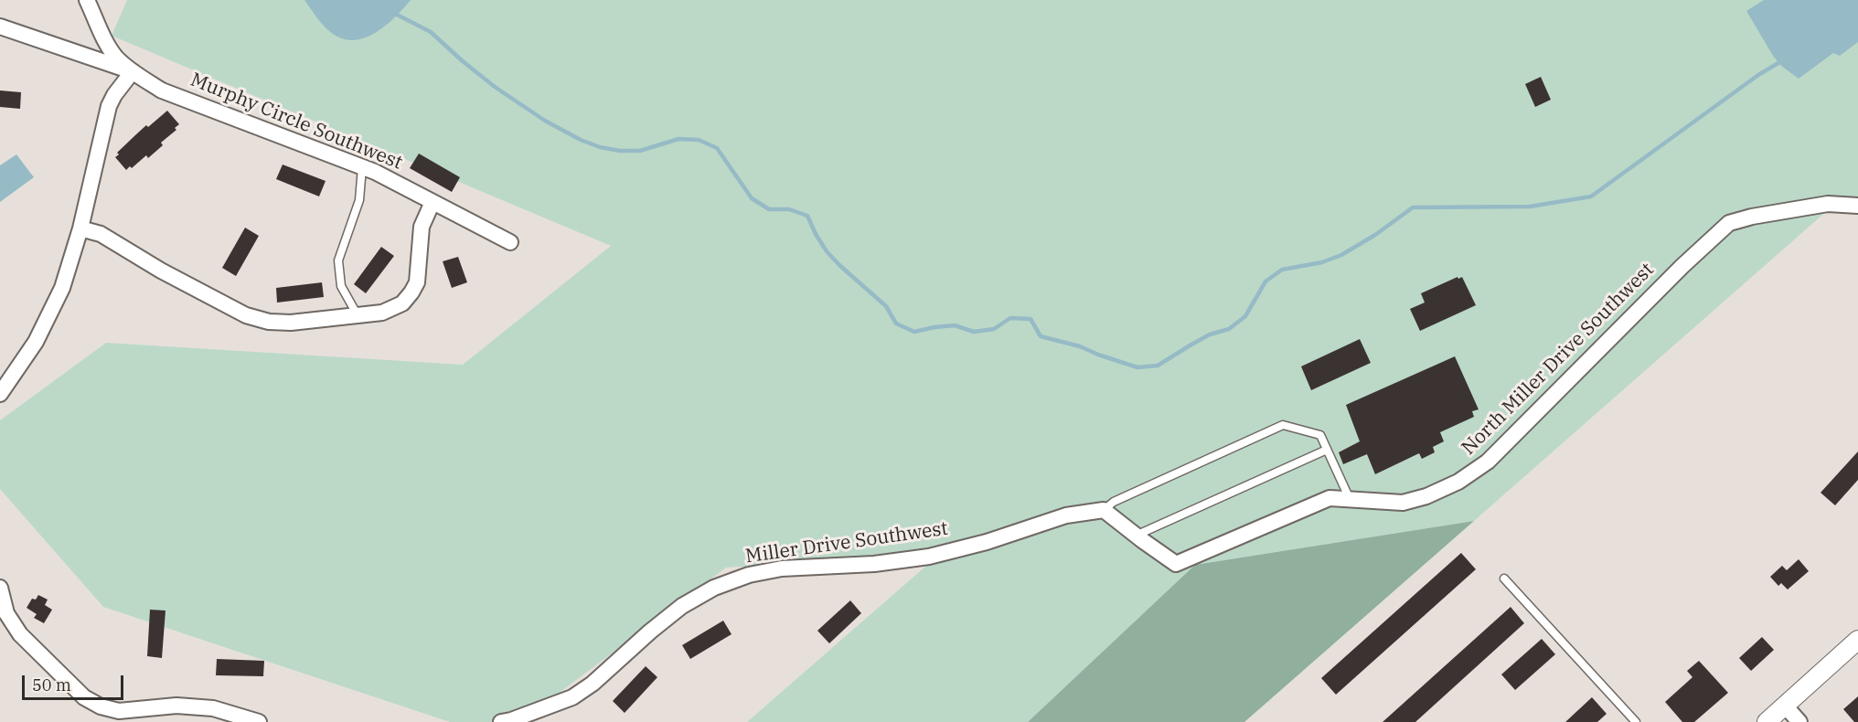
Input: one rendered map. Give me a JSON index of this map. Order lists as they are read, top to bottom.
{
  "streets": {
    "street": ["Murphy Circle Southwest", "North Miller Drive Southwest", "Miller Drive Southwest"]
  },
  "crossings": [
    ["North Miller Drive Southwest", "Miller Drive Southwest"]
  ],
  "scale_bar": "50 m"
}
